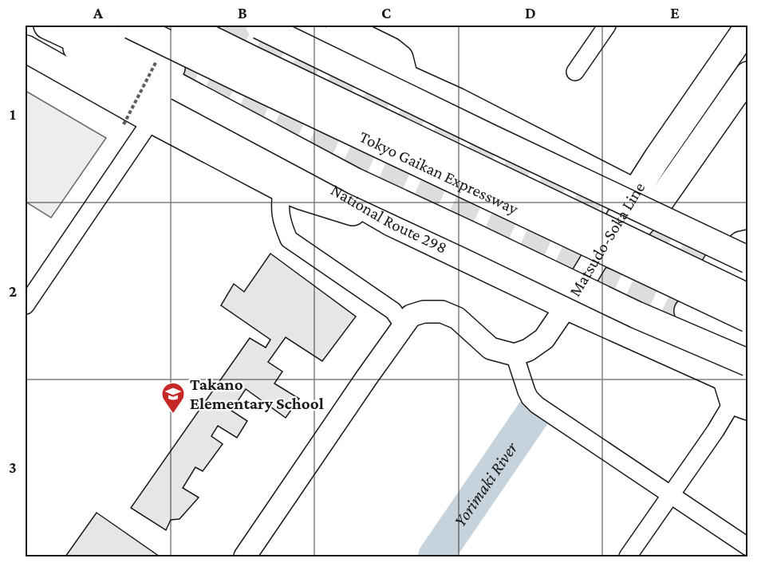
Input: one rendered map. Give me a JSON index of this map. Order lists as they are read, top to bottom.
{
  "streets": {
    "main road": ["Tokyo Gaikan Expressway", "National Route 298", "Matsudo-Soka Line"]
  },
  "crossings": [
    ["National Route 298", "Matsudo-Soka Line"]
  ],
  "water": ["Yorimaki River"],
  "places": {
    "school or university": ["Takano Elementary School"]
  },
  "grid": {
    "columns": [
      "A",
      "B",
      "C",
      "D",
      "E"
    ],
    "rows": ["1", "2", "3"]
  }
}
